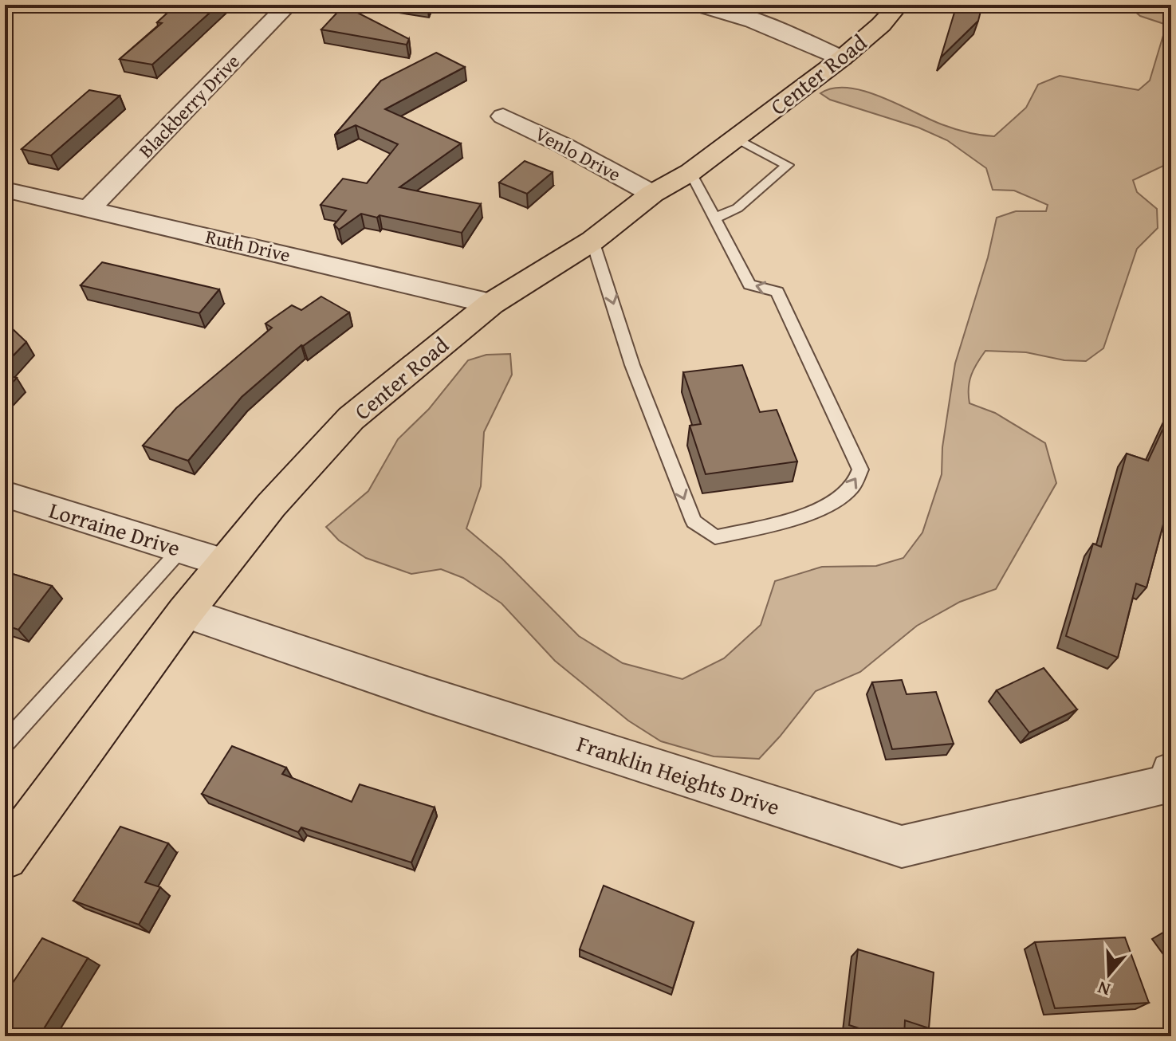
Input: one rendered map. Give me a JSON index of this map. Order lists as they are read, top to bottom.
{
  "streets": {
    "main road": ["Center Road"],
    "street": [
      "Blackberry Drive",
      "Venlo Drive",
      "Ruth Drive",
      "Lorraine Drive",
      "Franklin Heights Drive"
    ]
  },
  "crossings": [
    ["Center Road", "Venlo Drive"],
    ["Center Road", "Ruth Drive"],
    ["Center Road", "Lorraine Drive"],
    ["Center Road", "Franklin Heights Drive"],
    ["Blackberry Drive", "Ruth Drive"]
  ],
  "north": "bottom"
}
